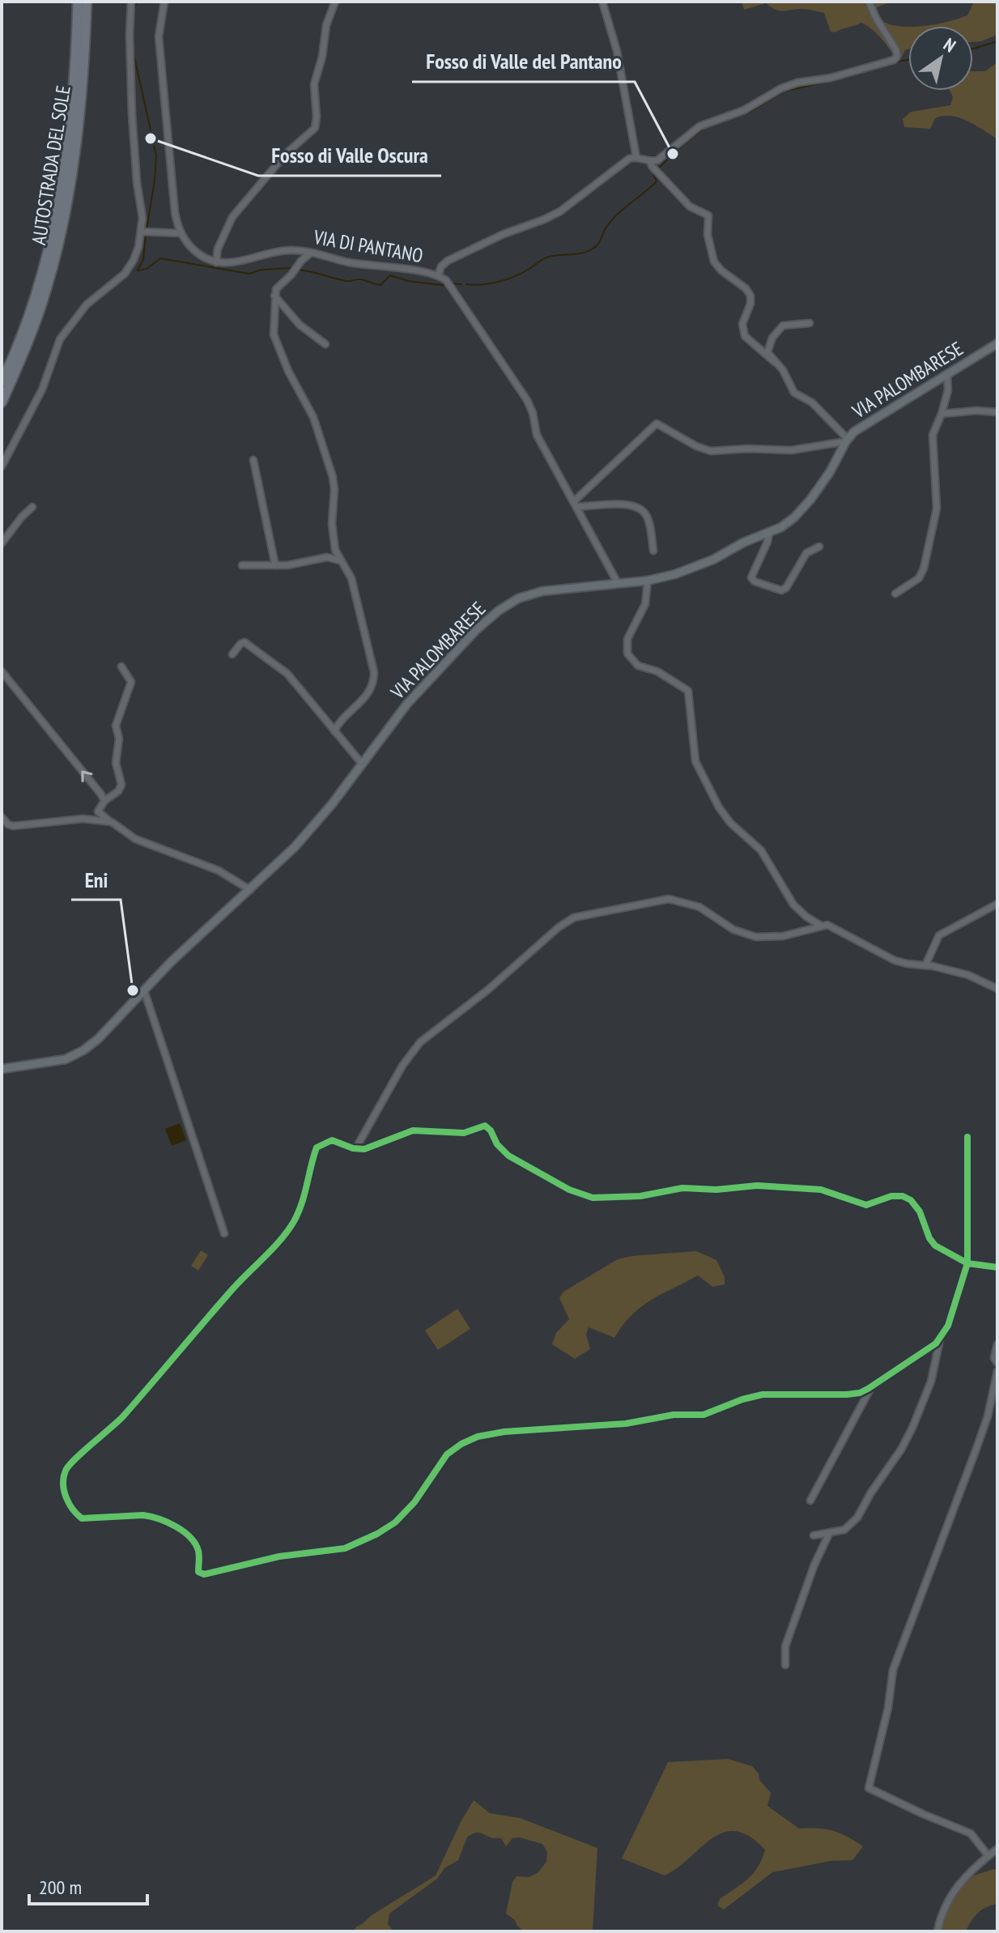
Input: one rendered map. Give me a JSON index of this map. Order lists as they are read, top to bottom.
{
  "streets": {
    "highway": ["AUTOSTRADA DEL SOLE"],
    "main road": ["VIA PALOMBARESE"],
    "street": ["VIA DI PANTANO"]
  },
  "crossings": [
    ["VIA DI PANTANO", "VIA PALOMBARESE"]
  ],
  "places": ["Fosso di Valle Oscura", "Fosso di Valle del Pantano", "Eni"],
  "scale_bar": "200 m",
  "north": "top right"
}
